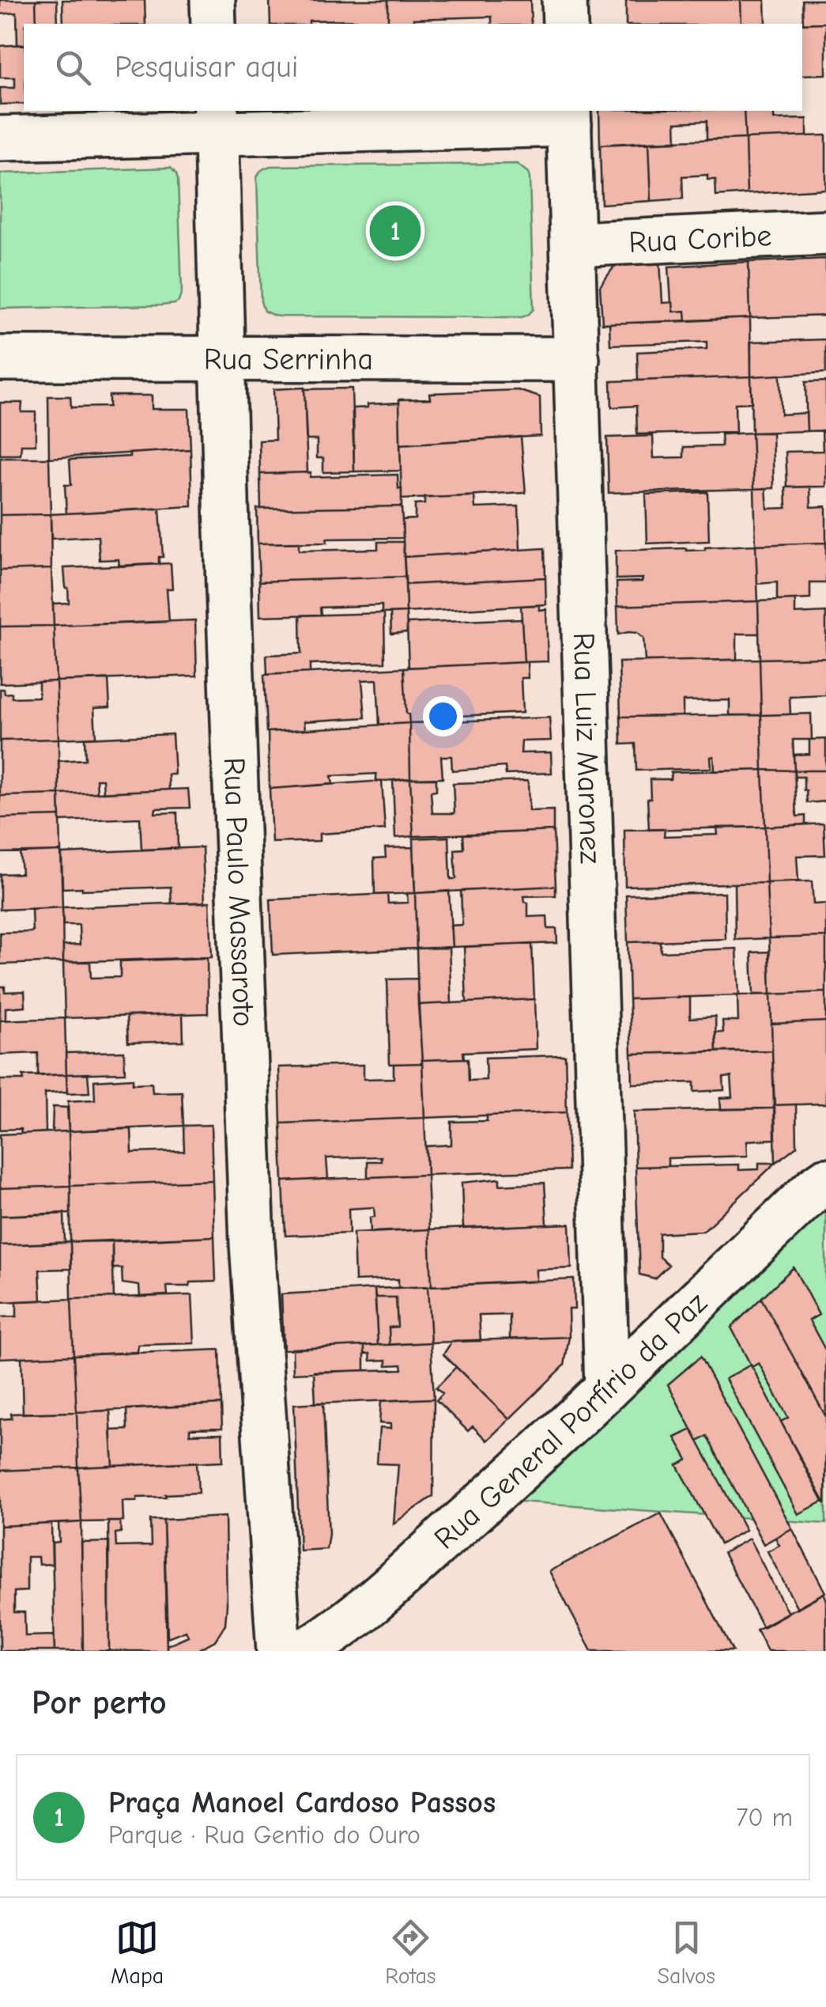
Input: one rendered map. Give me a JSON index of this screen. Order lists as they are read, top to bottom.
{
  "streets": {
    "street": [
      "Rua Coribe",
      "Rua Serrinha",
      "Rua Luiz Maronez",
      "Rua Paulo Massaroto",
      "Rua General Porfírio da Paz"
    ]
  },
  "crossings": [
    ["Rua Coribe", "Rua Luiz Maronez"],
    ["Rua Serrinha", "Rua Luiz Maronez"],
    ["Rua Serrinha", "Rua Paulo Massaroto"],
    ["Rua Luiz Maronez", "Rua General Porfírio da Paz"]
  ],
  "page": {
    "search": "Pesquisar aqui",
    "pins": "1",
    "heading": "Por perto",
    "list": [
      {
        "mark": "1",
        "name": "Praça Manoel Cardoso Passos",
        "note": "Parque · Rua Gentio do Ouro",
        "value": "70 m"
      }
    ],
    "nav": ["Mapa", "Rotas", "Salvos"]
  }
}
